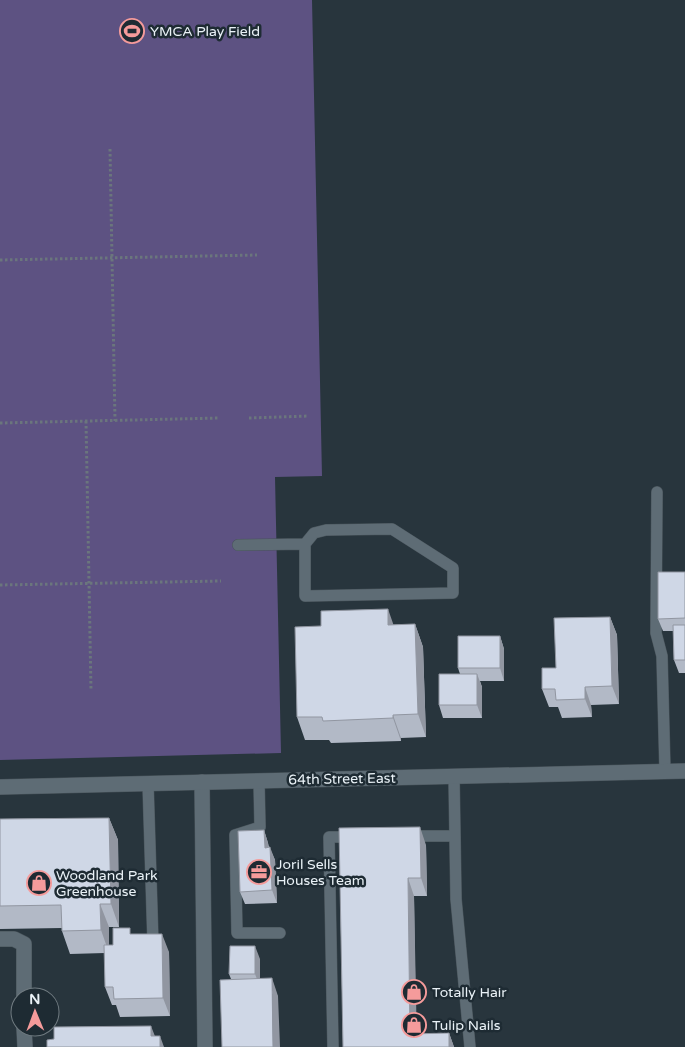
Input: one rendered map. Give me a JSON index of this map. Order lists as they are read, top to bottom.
{
  "streets": {
    "street": ["64th Street East"]
  },
  "places": {
    "sports": ["YMCA Play Field"],
    "office": ["Joril Sells Houses Team"],
    "shop": ["Woodland Park Greenhouse", "Totally Hair", "Tulip Nails"]
  },
  "north": "top"
}
